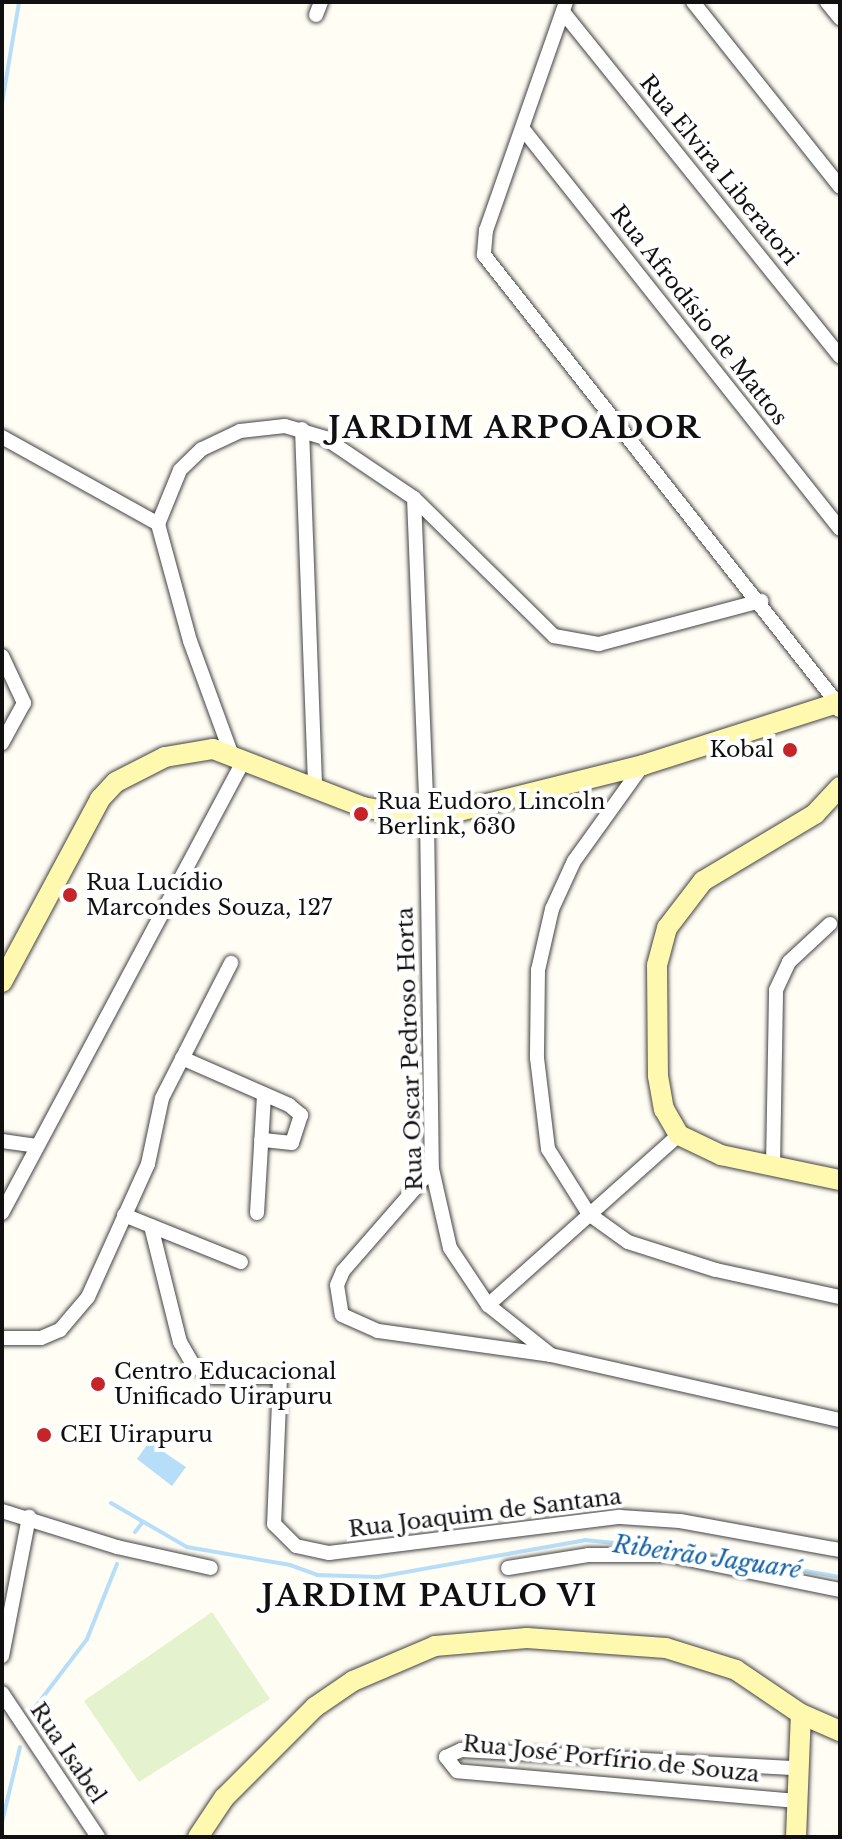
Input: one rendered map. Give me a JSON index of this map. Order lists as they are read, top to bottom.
{
  "streets": {
    "street": [
      "Rua Elvira Liberatori",
      "Rua Afrodísio de Mattos",
      "Rua Oscar Pedroso Horta",
      "Rua Joaquim de Santana",
      "Rua Isabel",
      "Rua José Porfírio de Souza"
    ]
  },
  "districts": ["JARDIM ARPOADOR", "JARDIM PAULO VI"],
  "water": ["Ribeirão Jaguaré"],
  "places": [
    "Kobal",
    "Rua Eudoro Lincoln Berlink, 630",
    "Rua Lucídio Marcondes Souza, 127",
    "Centro Educacional Unificado Uirapuru",
    "CEI Uirapuru"
  ]
}
